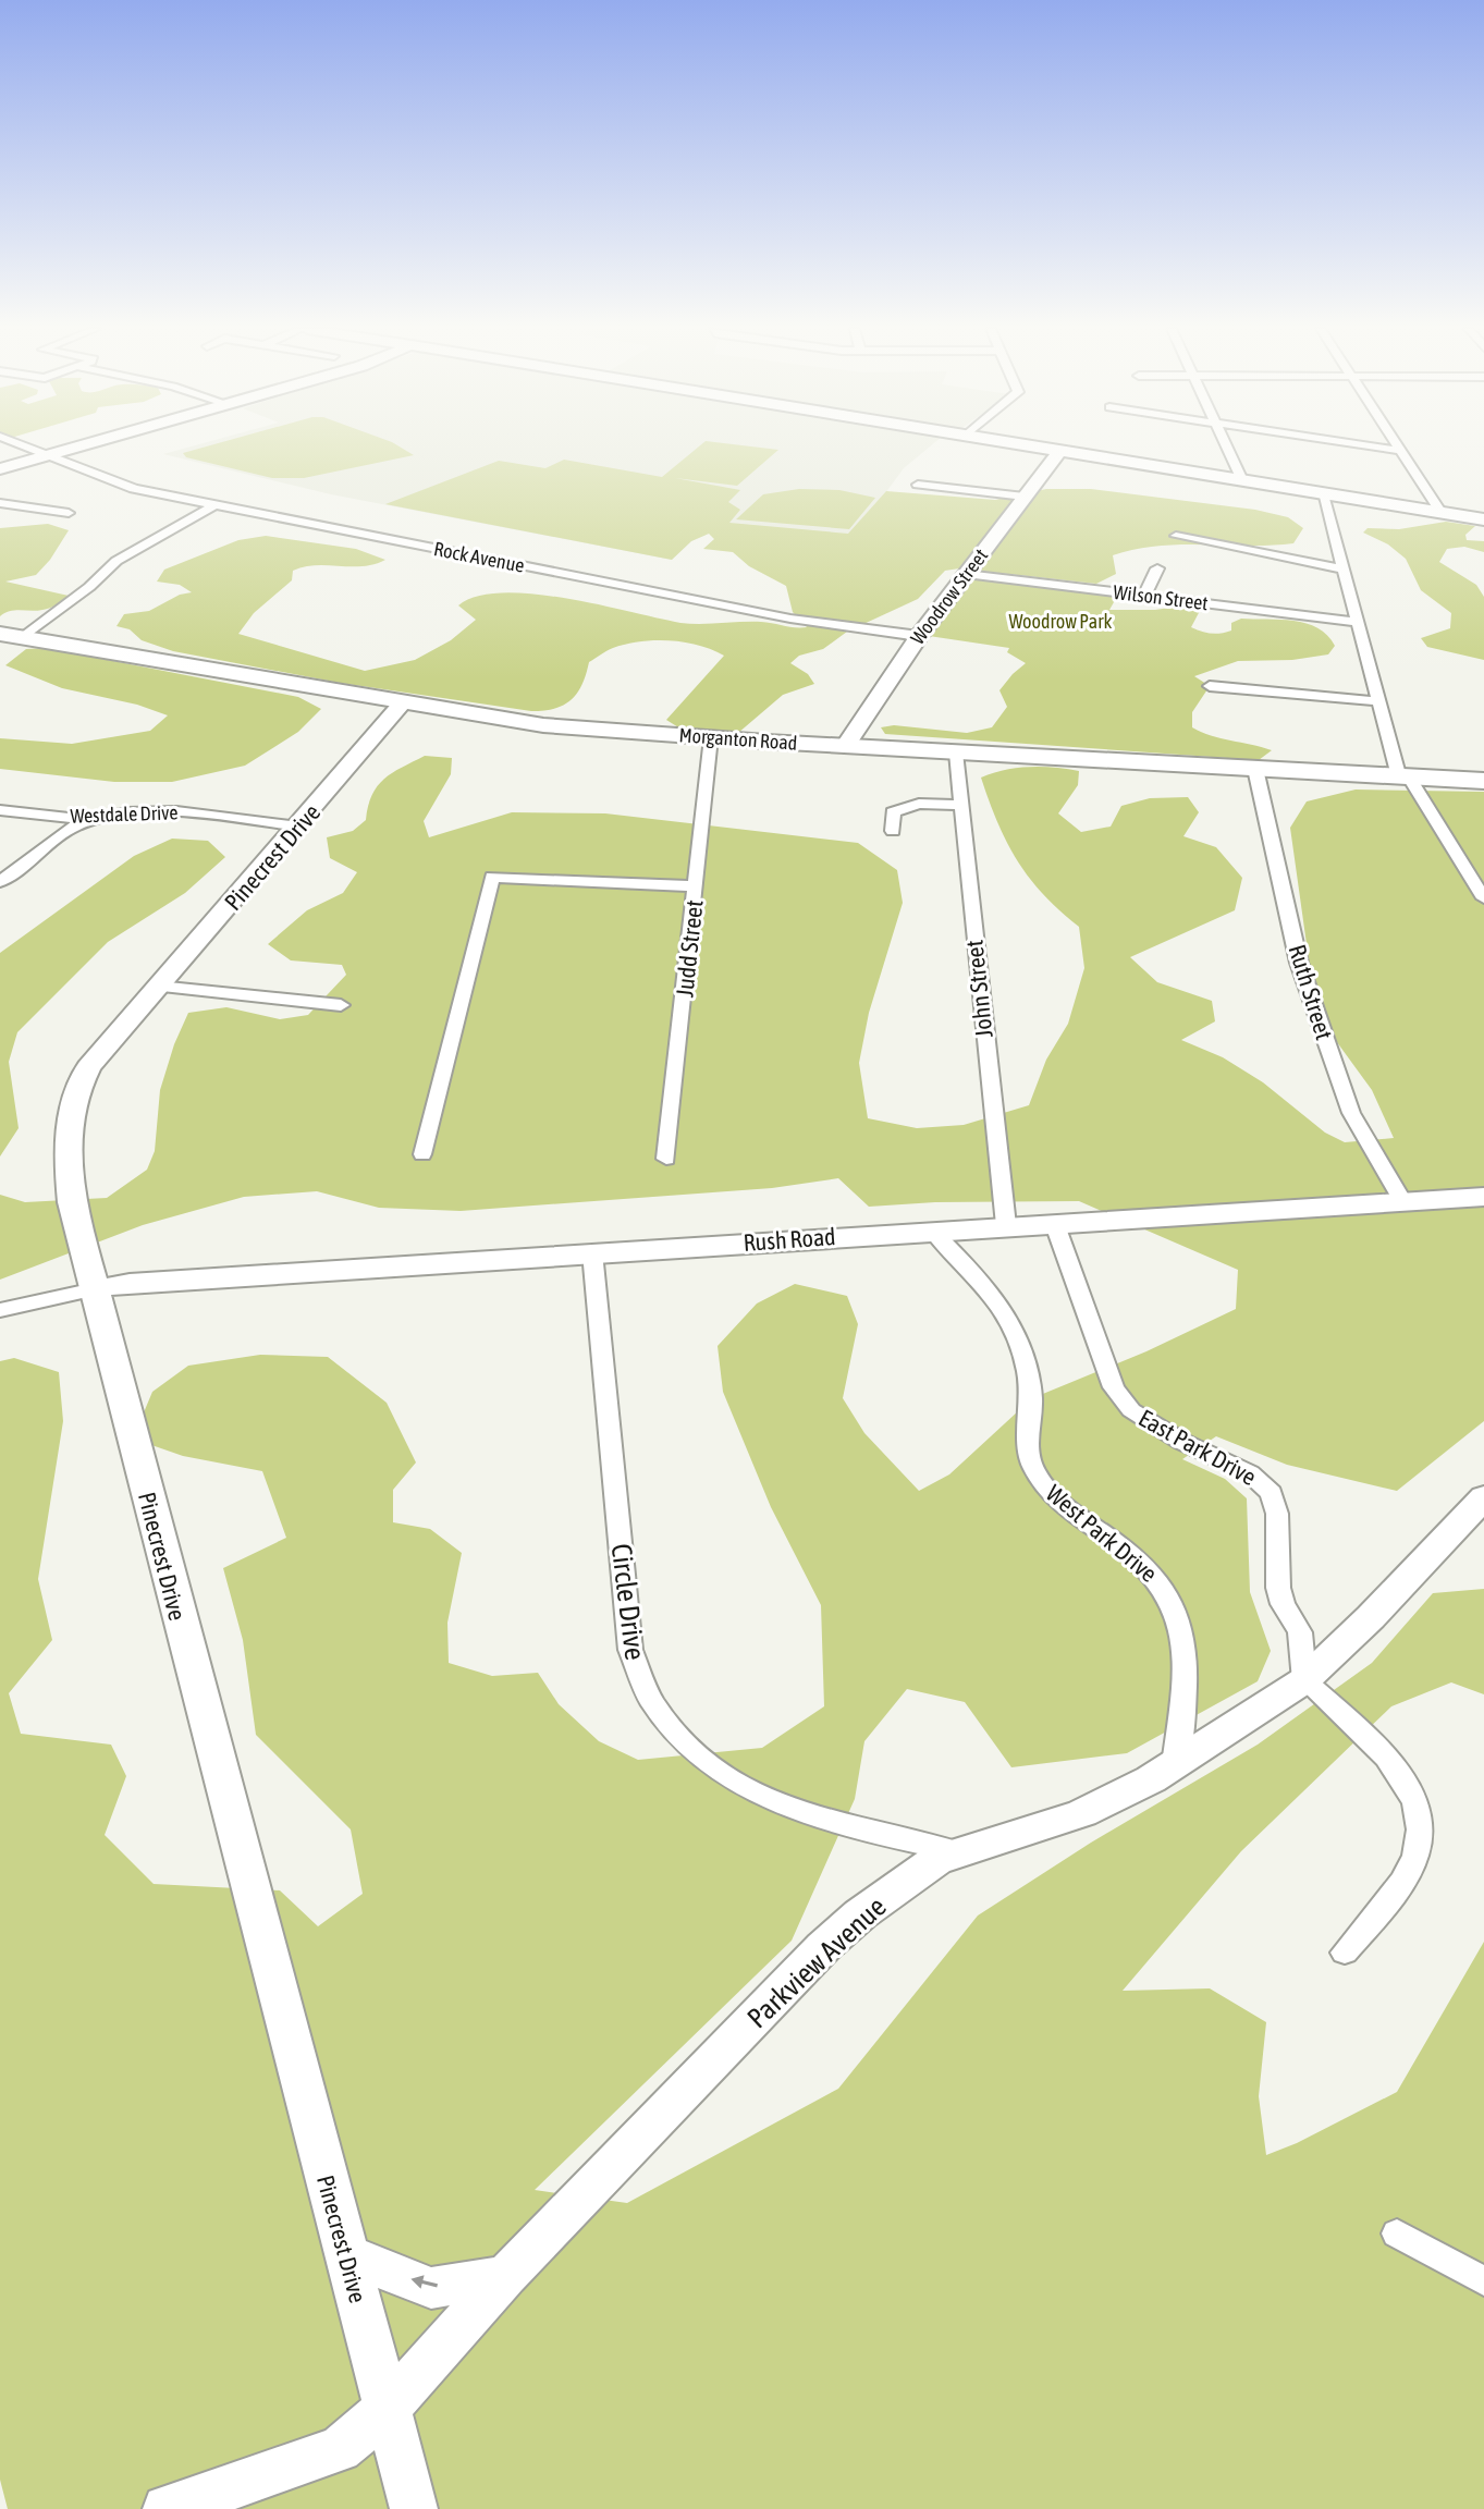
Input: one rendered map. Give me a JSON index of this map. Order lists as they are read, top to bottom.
{
  "streets": {
    "main road": ["Morganton Road"],
    "street": [
      "Rock Avenue",
      "Woodrow Street",
      "Wilson Street",
      "Westdale Drive",
      "Pinecrest Drive",
      "Judd Street",
      "John Street",
      "Ruth Street",
      "Rush Road",
      "East Park Drive",
      "West Park Drive",
      "Circle Drive",
      "Parkview Avenue"
    ]
  },
  "crossings": [
    ["Rock Avenue", "Woodrow Street"],
    ["Woodrow Street", "Wilson Street"],
    ["Woodrow Street", "Morganton Road"],
    ["Morganton Road", "Pinecrest Drive"],
    ["Morganton Road", "Judd Street"],
    ["Morganton Road", "John Street"],
    ["Morganton Road", "Ruth Street"],
    ["Westdale Drive", "Pinecrest Drive"],
    ["Pinecrest Drive", "Rush Road"],
    ["Pinecrest Drive", "Parkview Avenue"],
    ["John Street", "Rush Road"],
    ["Ruth Street", "Rush Road"],
    ["Rush Road", "East Park Drive"],
    ["Rush Road", "West Park Drive"],
    ["Rush Road", "Circle Drive"],
    ["East Park Drive", "Parkview Avenue"],
    ["West Park Drive", "Parkview Avenue"],
    ["Circle Drive", "Parkview Avenue"]
  ],
  "parks": ["Woodrow Park"]
}
